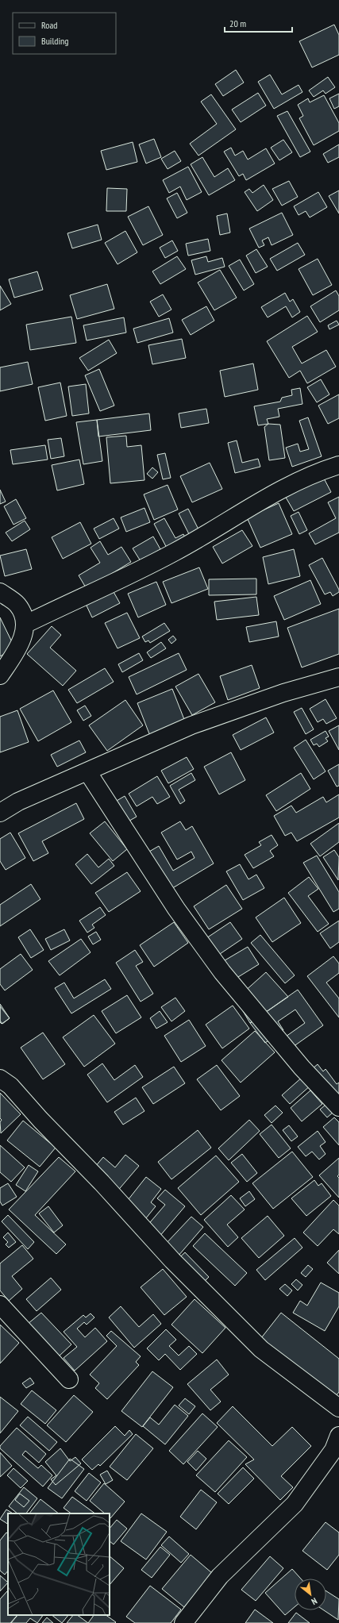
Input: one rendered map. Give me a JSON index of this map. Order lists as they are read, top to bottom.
{
  "legend": ["Road", "Building"],
  "scale_bar": "20 m",
  "north": "bottom right"
}
